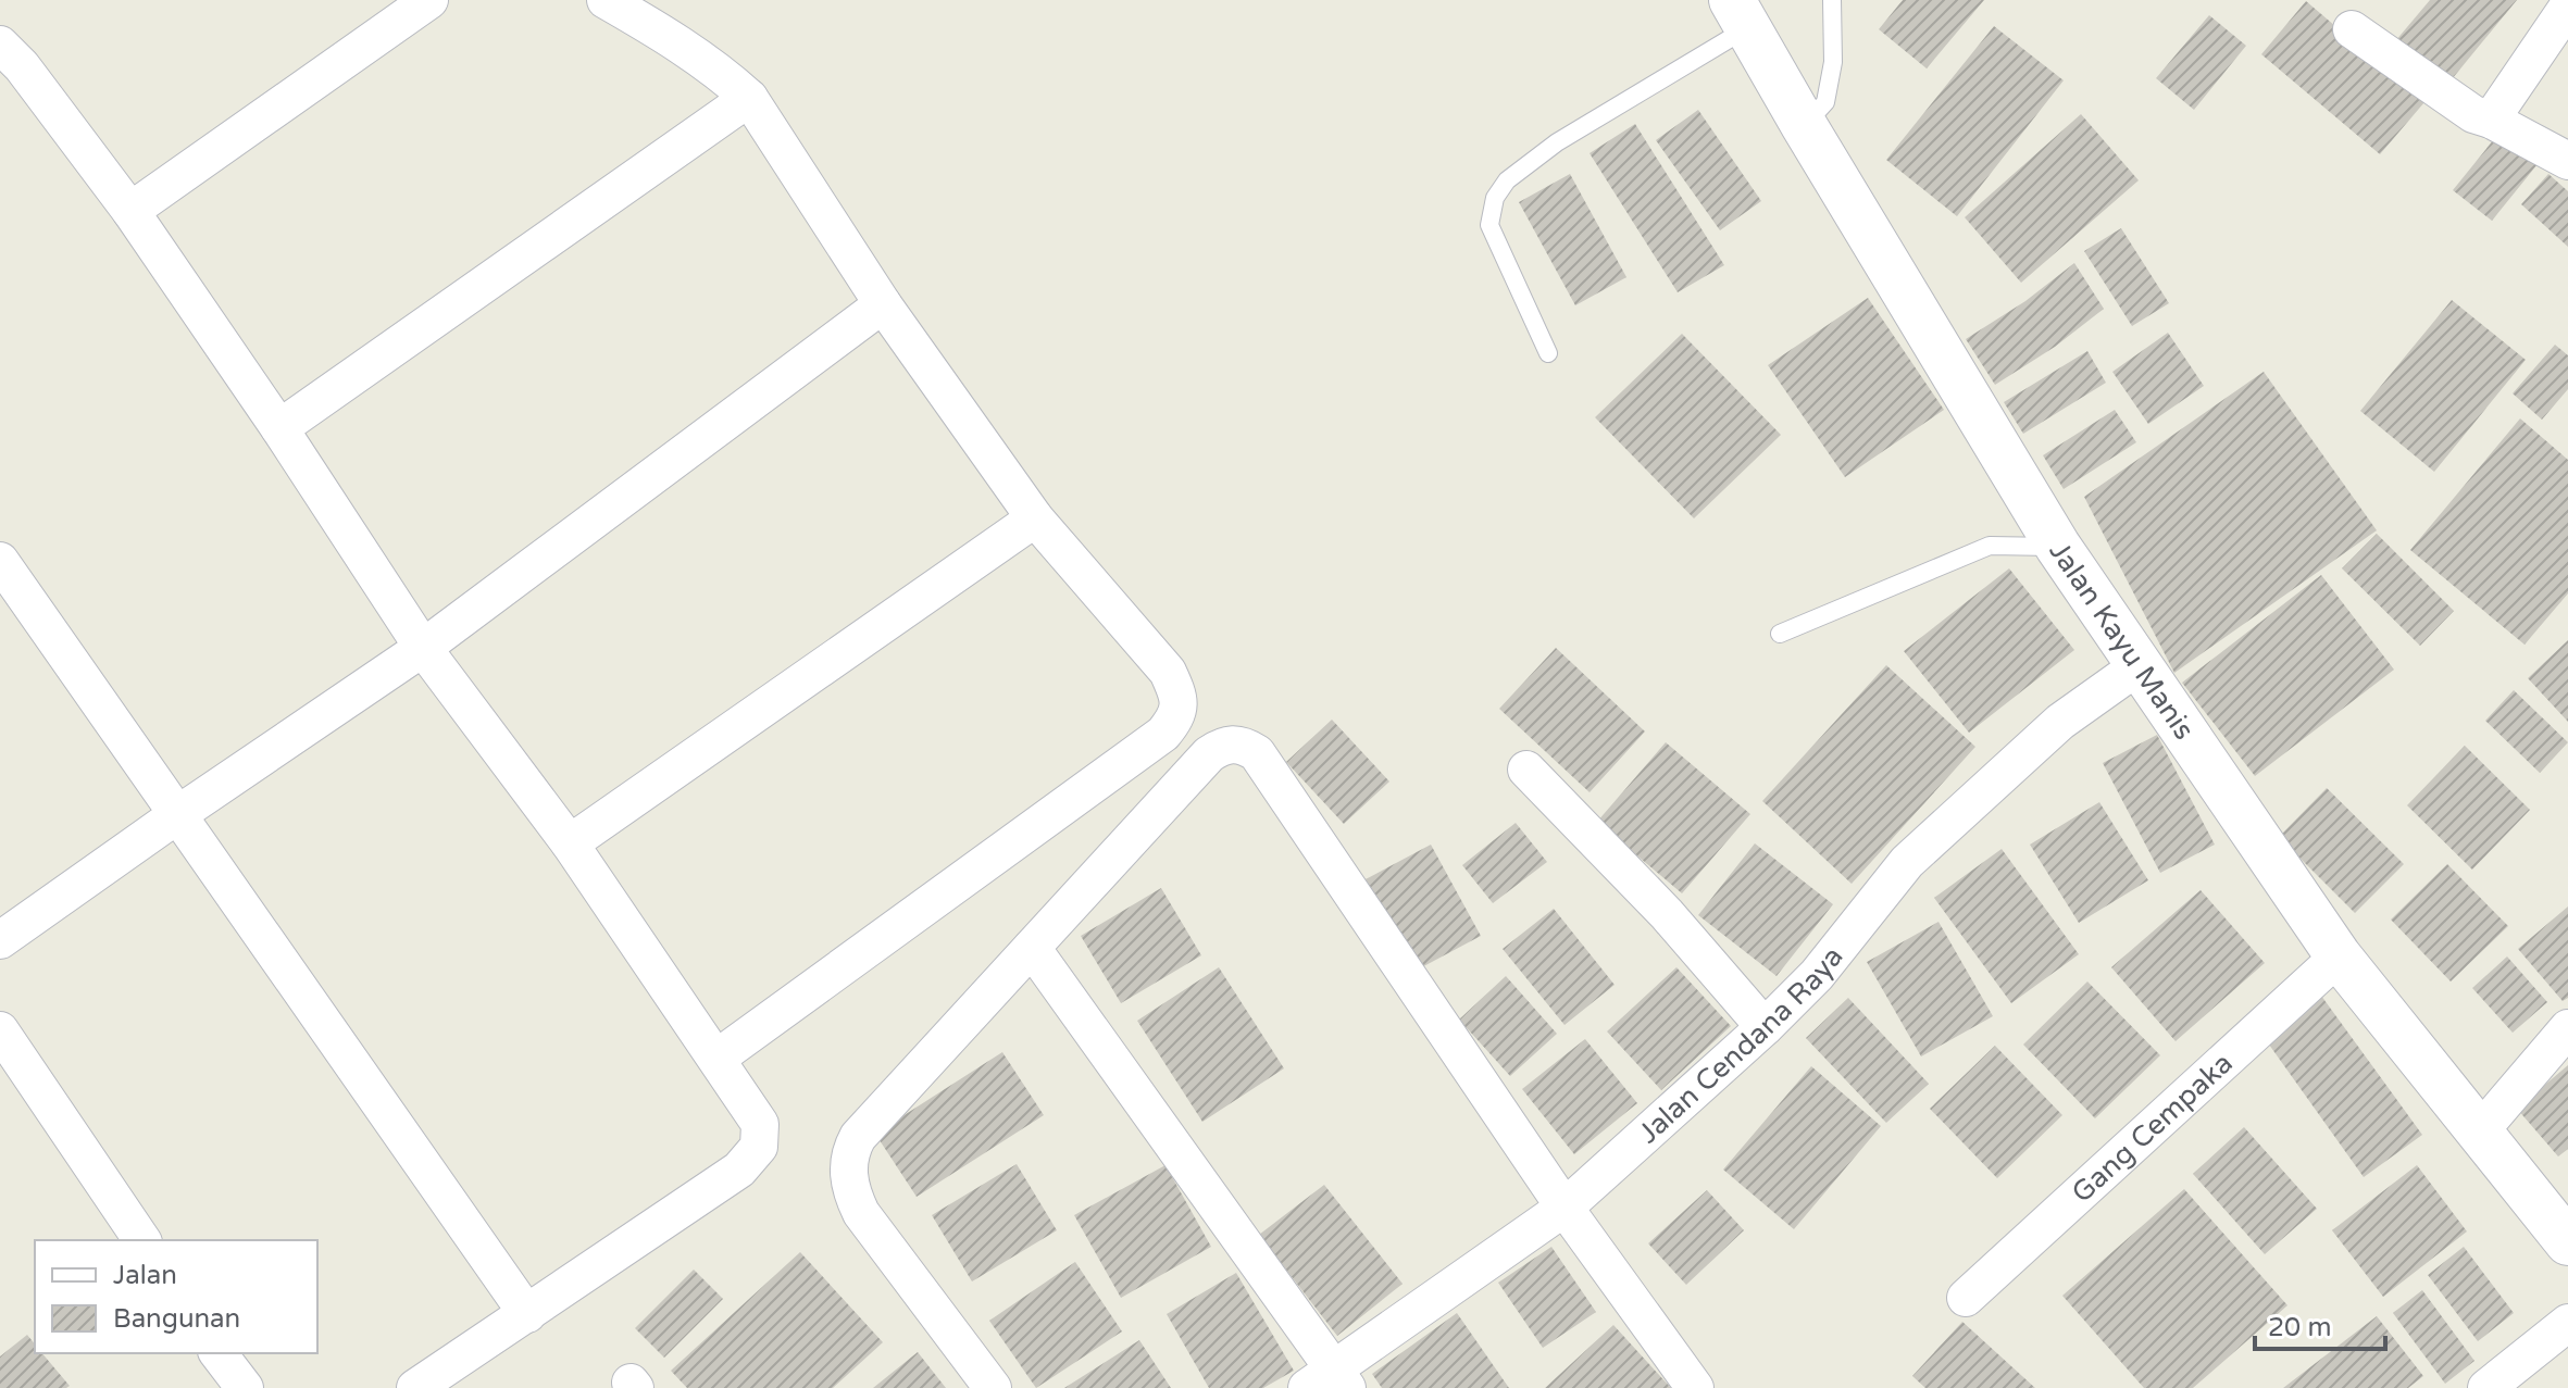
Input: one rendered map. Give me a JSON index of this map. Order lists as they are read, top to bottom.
{
  "streets": {
    "street": ["Jalan Kayu Manis", "Jalan Cendana Raya", "Gang Cempaka"]
  },
  "crossings": [
    ["Jalan Kayu Manis", "Jalan Cendana Raya"],
    ["Jalan Kayu Manis", "Gang Cempaka"]
  ],
  "legend": ["Jalan", "Bangunan"],
  "scale_bar": "20 m"
}
